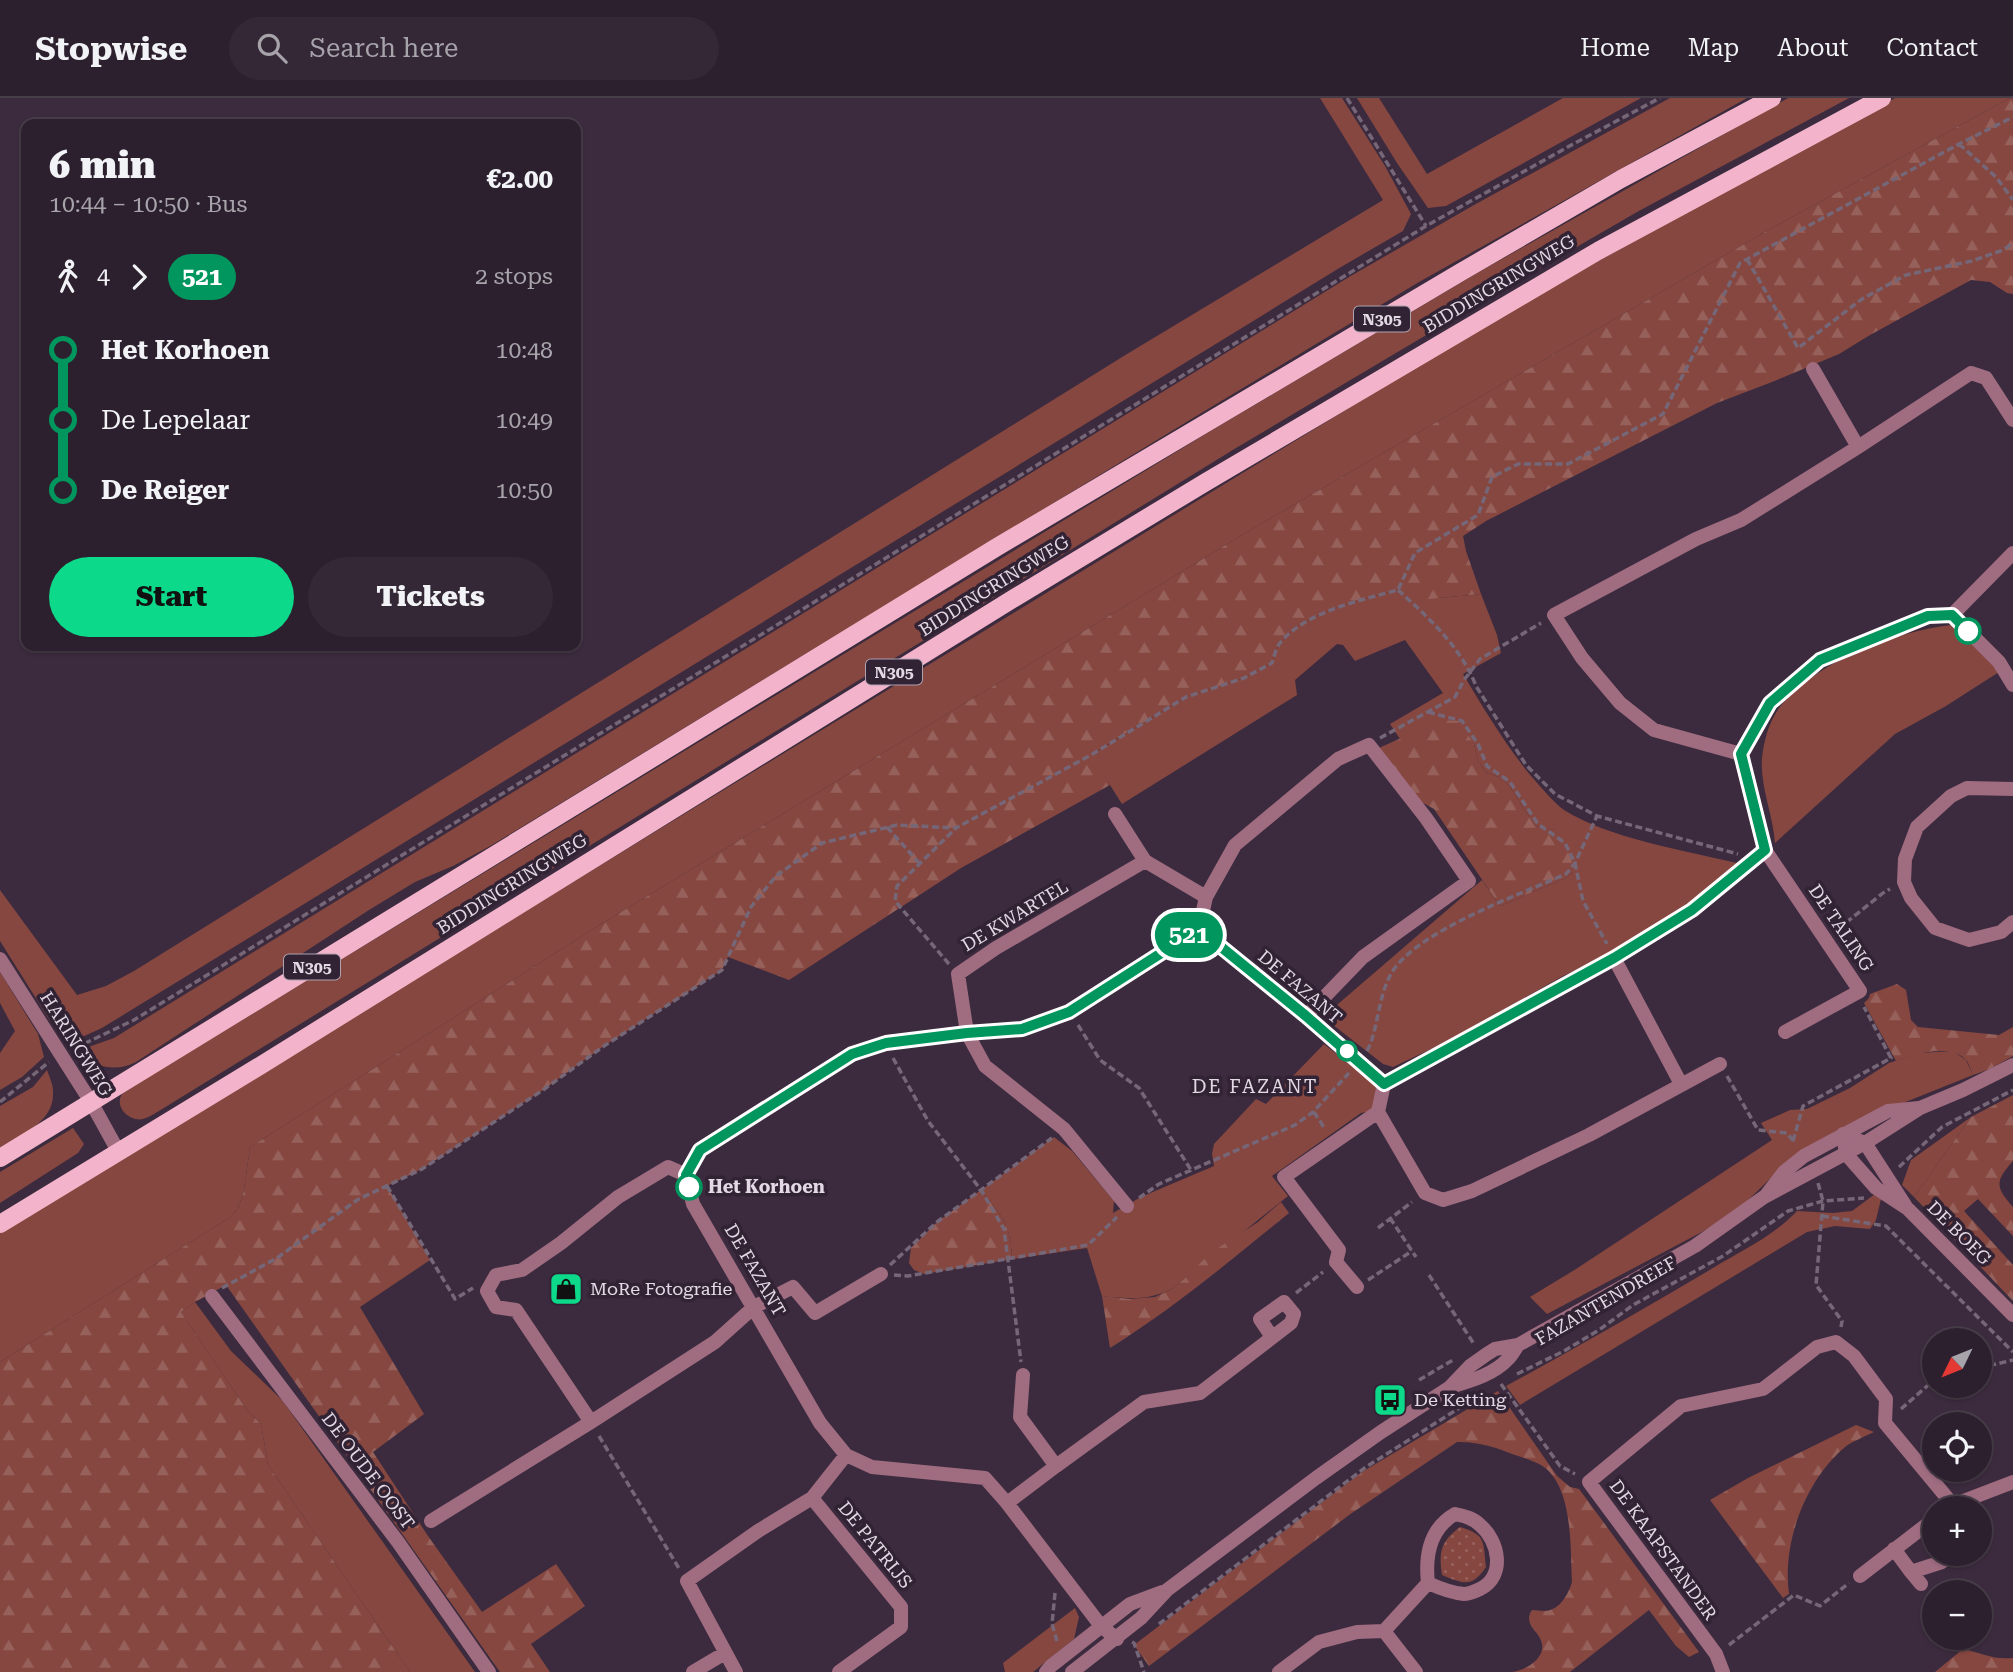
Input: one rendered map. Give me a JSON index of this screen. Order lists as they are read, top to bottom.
{
  "streets": {
    "main road": ["BIDDINGRINGWEG", "N305"],
    "street": [
      "DE KWARTEL",
      "DE TALING",
      "DE FAZANT",
      "HARINGWEG",
      "DE BOEG",
      "FAZANTENDREEF",
      "DE OUDE OOST",
      "DE PATRIJS",
      "DE KAAPSTANDER"
    ]
  },
  "crossings": [
    ["BIDDINGRINGWEG", "HARINGWEG"],
    ["DE FAZANT", "FAZANTENDREEF"],
    ["DE FAZANT", "DE PATRIJS"],
    ["DE BOEG", "FAZANTENDREEF"]
  ],
  "districts": ["DE FAZANT"],
  "places": {
    "other": ["Het Korhoen"],
    "shop": ["MoRe Fotografie"],
    "bus stop": ["De Ketting"]
  },
  "lines": ["bus line 521"],
  "north": "bottom left",
  "page": {
    "header": "Stopwise",
    "search": "Search here",
    "nav": [
      "Home",
      "Map",
      "About",
      "Contact"
    ],
    "on_map": "521",
    "heading": ["6 min", "10:44 – 10:50 · Bus", "€2.00"],
    "legs": ["4", "521", "2 stops"],
    "list": [
      {
        "name": "Het Korhoen",
        "value": "10:48"
      },
      {
        "name": "De Lepelaar",
        "value": "10:49"
      },
      {
        "name": "De Reiger",
        "value": "10:50"
      }
    ],
    "buttons": ["Start", "Tickets"],
    "map_buttons": ["+", "−"]
  }
}
